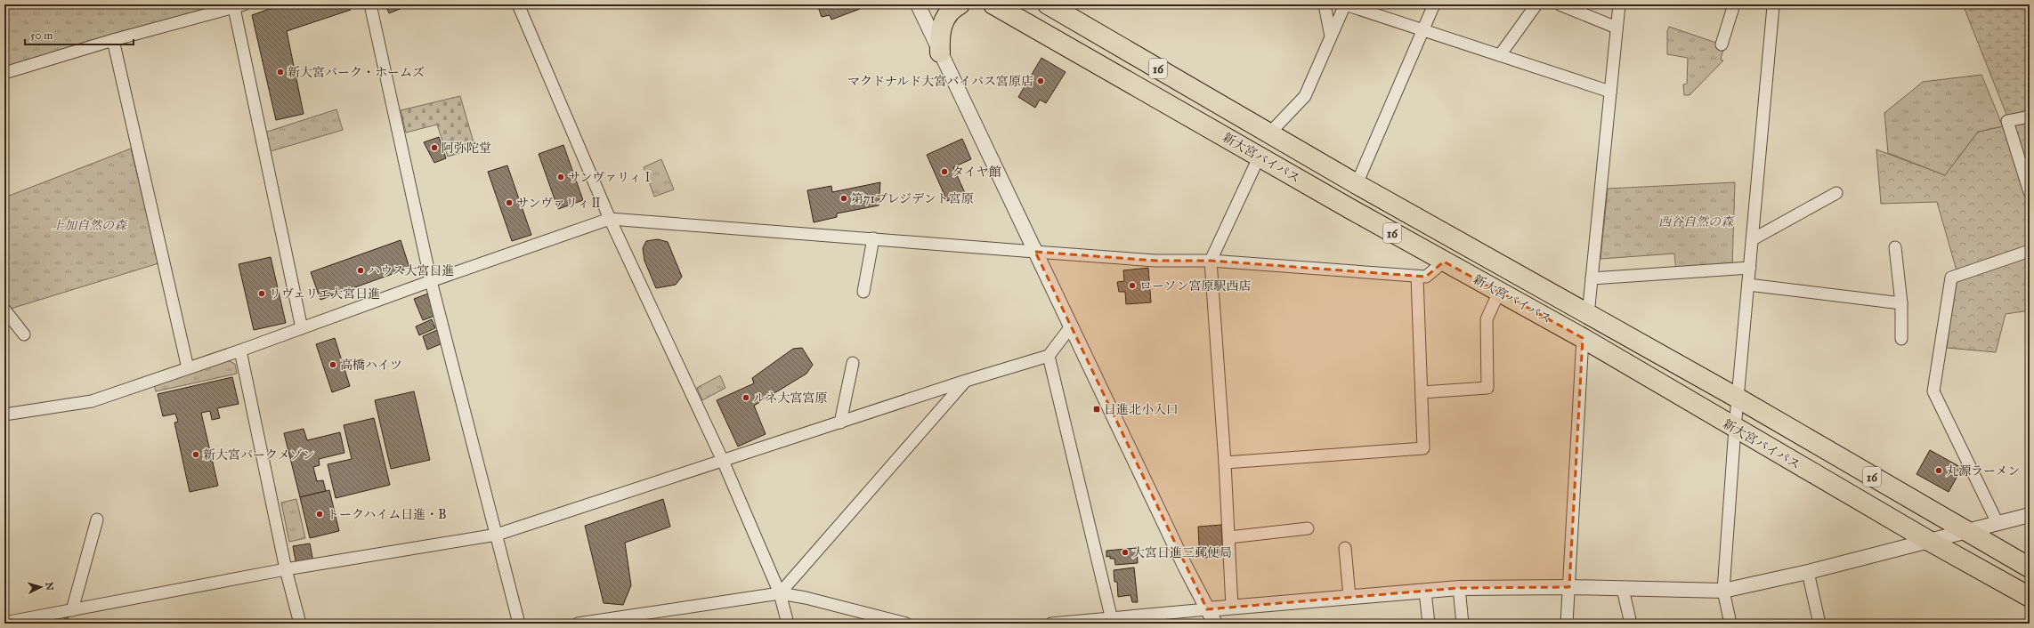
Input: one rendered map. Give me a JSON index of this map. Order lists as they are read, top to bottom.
{
  "streets": {
    "highway": ["16", "新大宮バイパス"]
  },
  "parks": ["西谷自然の森", "上加自然の森"],
  "places": {
    "other": [
      "新大宮パーク・ホームズ",
      "マクドナルド大宮バイパス宮原店",
      "阿弥陀堂",
      "タイヤ館",
      "サンヴァリィⅠ",
      "第71プレジデント宮原",
      "サンヴァリィⅡ",
      "ハウス大宮日進",
      "ローソン宮原駅西店",
      "リヴェリエ大宮日進",
      "高橋ハイツ",
      "ルネ大宮宮原",
      "新大宮パークメゾン",
      "丸源ラーメン",
      "トークハイム日進・B",
      "大宮日進三郵便局"
    ],
    "transit": ["日進北小入口"]
  },
  "scale_bar": "50 m",
  "north": "right"
}
